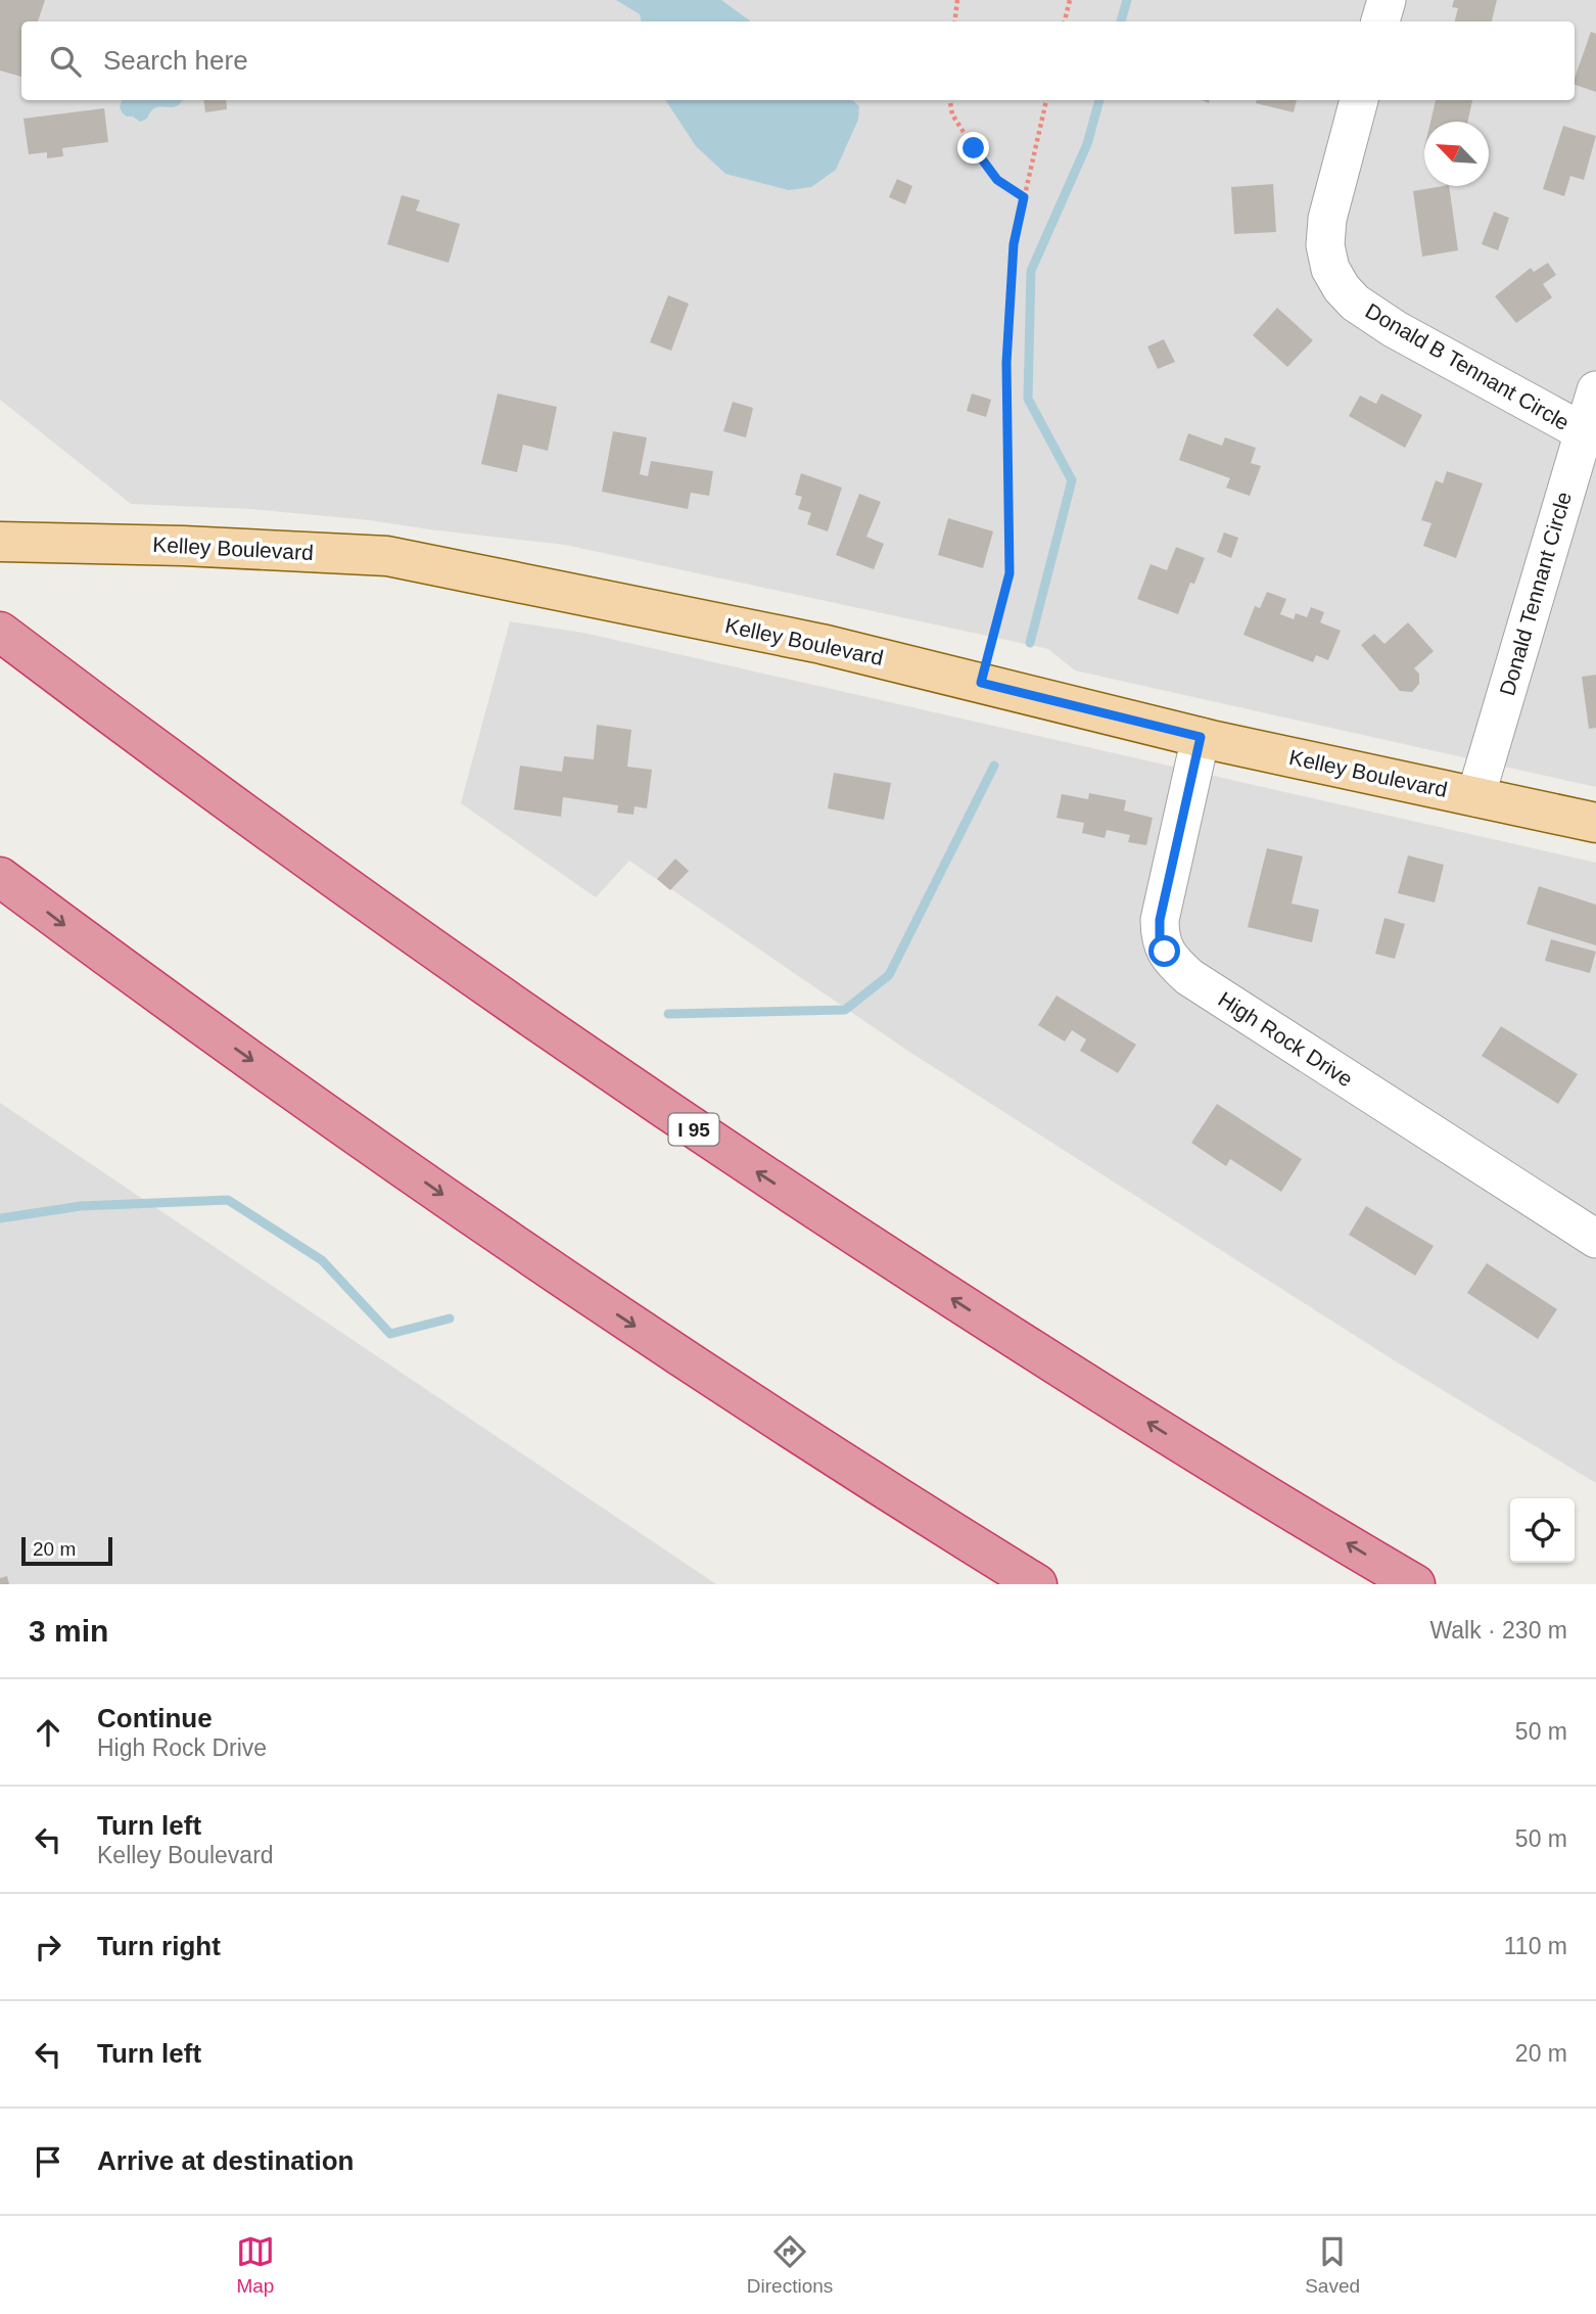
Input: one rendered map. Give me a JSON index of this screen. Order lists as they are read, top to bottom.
{
  "streets": {
    "highway": ["I 95"],
    "main road": ["Kelley Boulevard"],
    "street": ["Donald B Tennant Circle", "Donald Tennant Circle", "High Rock Drive"]
  },
  "crossings": [
    ["Donald B Tennant Circle", "Donald Tennant Circle"],
    ["Kelley Boulevard", "Donald Tennant Circle"],
    ["Kelley Boulevard", "High Rock Drive"]
  ],
  "scale_bar": "20 m",
  "north": "top left",
  "page": {
    "search": "Search here",
    "scale": "20 m",
    "heading": ["3 min", "Walk · 230 m"],
    "list": [
      ["Continue", "High Rock Drive", "50 m"],
      ["Turn left", "Kelley Boulevard", "50 m"],
      ["Turn right", "110 m"],
      ["Turn left", "20 m"],
      "Arrive at destination"
    ],
    "nav": ["Map", "Directions", "Saved"]
  }
}
